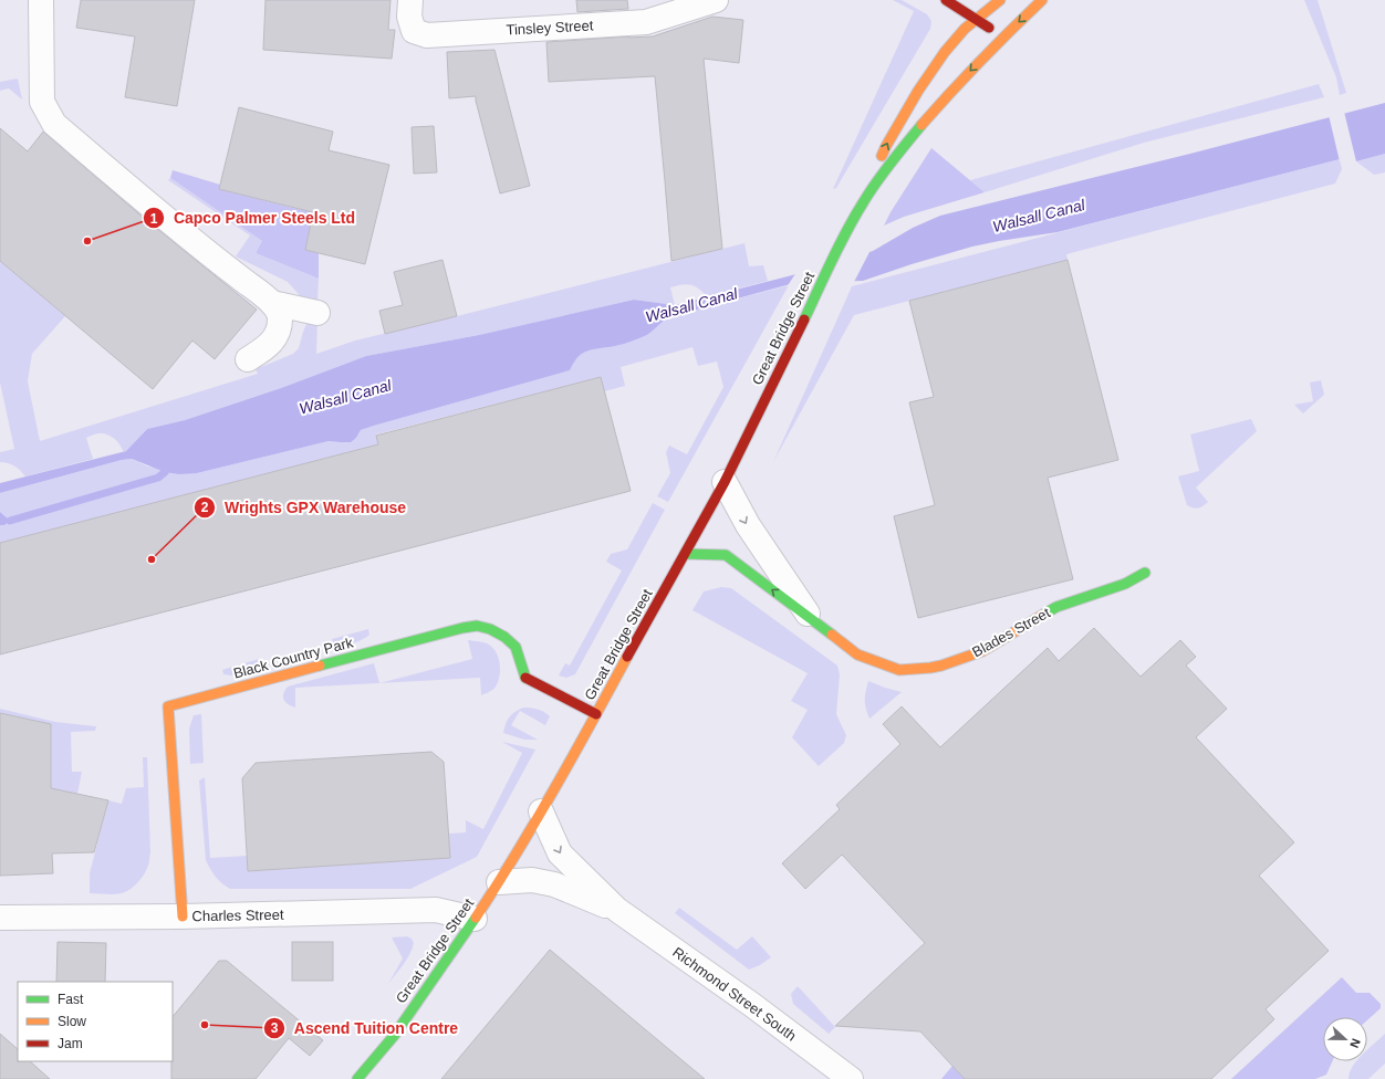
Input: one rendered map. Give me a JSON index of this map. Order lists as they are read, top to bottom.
{
  "streets": {
    "street": [
      "Tinsley Street",
      "Great Bridge Street",
      "Blades Street",
      "Black Country Park",
      "Charles Street",
      "Richmond Street South"
    ]
  },
  "crossings": [
    ["Great Bridge Street", "Blades Street"],
    ["Great Bridge Street", "Black Country Park"],
    ["Great Bridge Street", "Charles Street"],
    ["Great Bridge Street", "Richmond Street South"],
    ["Black Country Park", "Charles Street"]
  ],
  "water": ["Walsall Canal"],
  "places": ["Capco Palmer Steels Ltd", "Wrights GPX Warehouse", "Ascend Tuition Centre"],
  "legend": ["Fast", "Slow", "Jam"],
  "north": "right"
}
